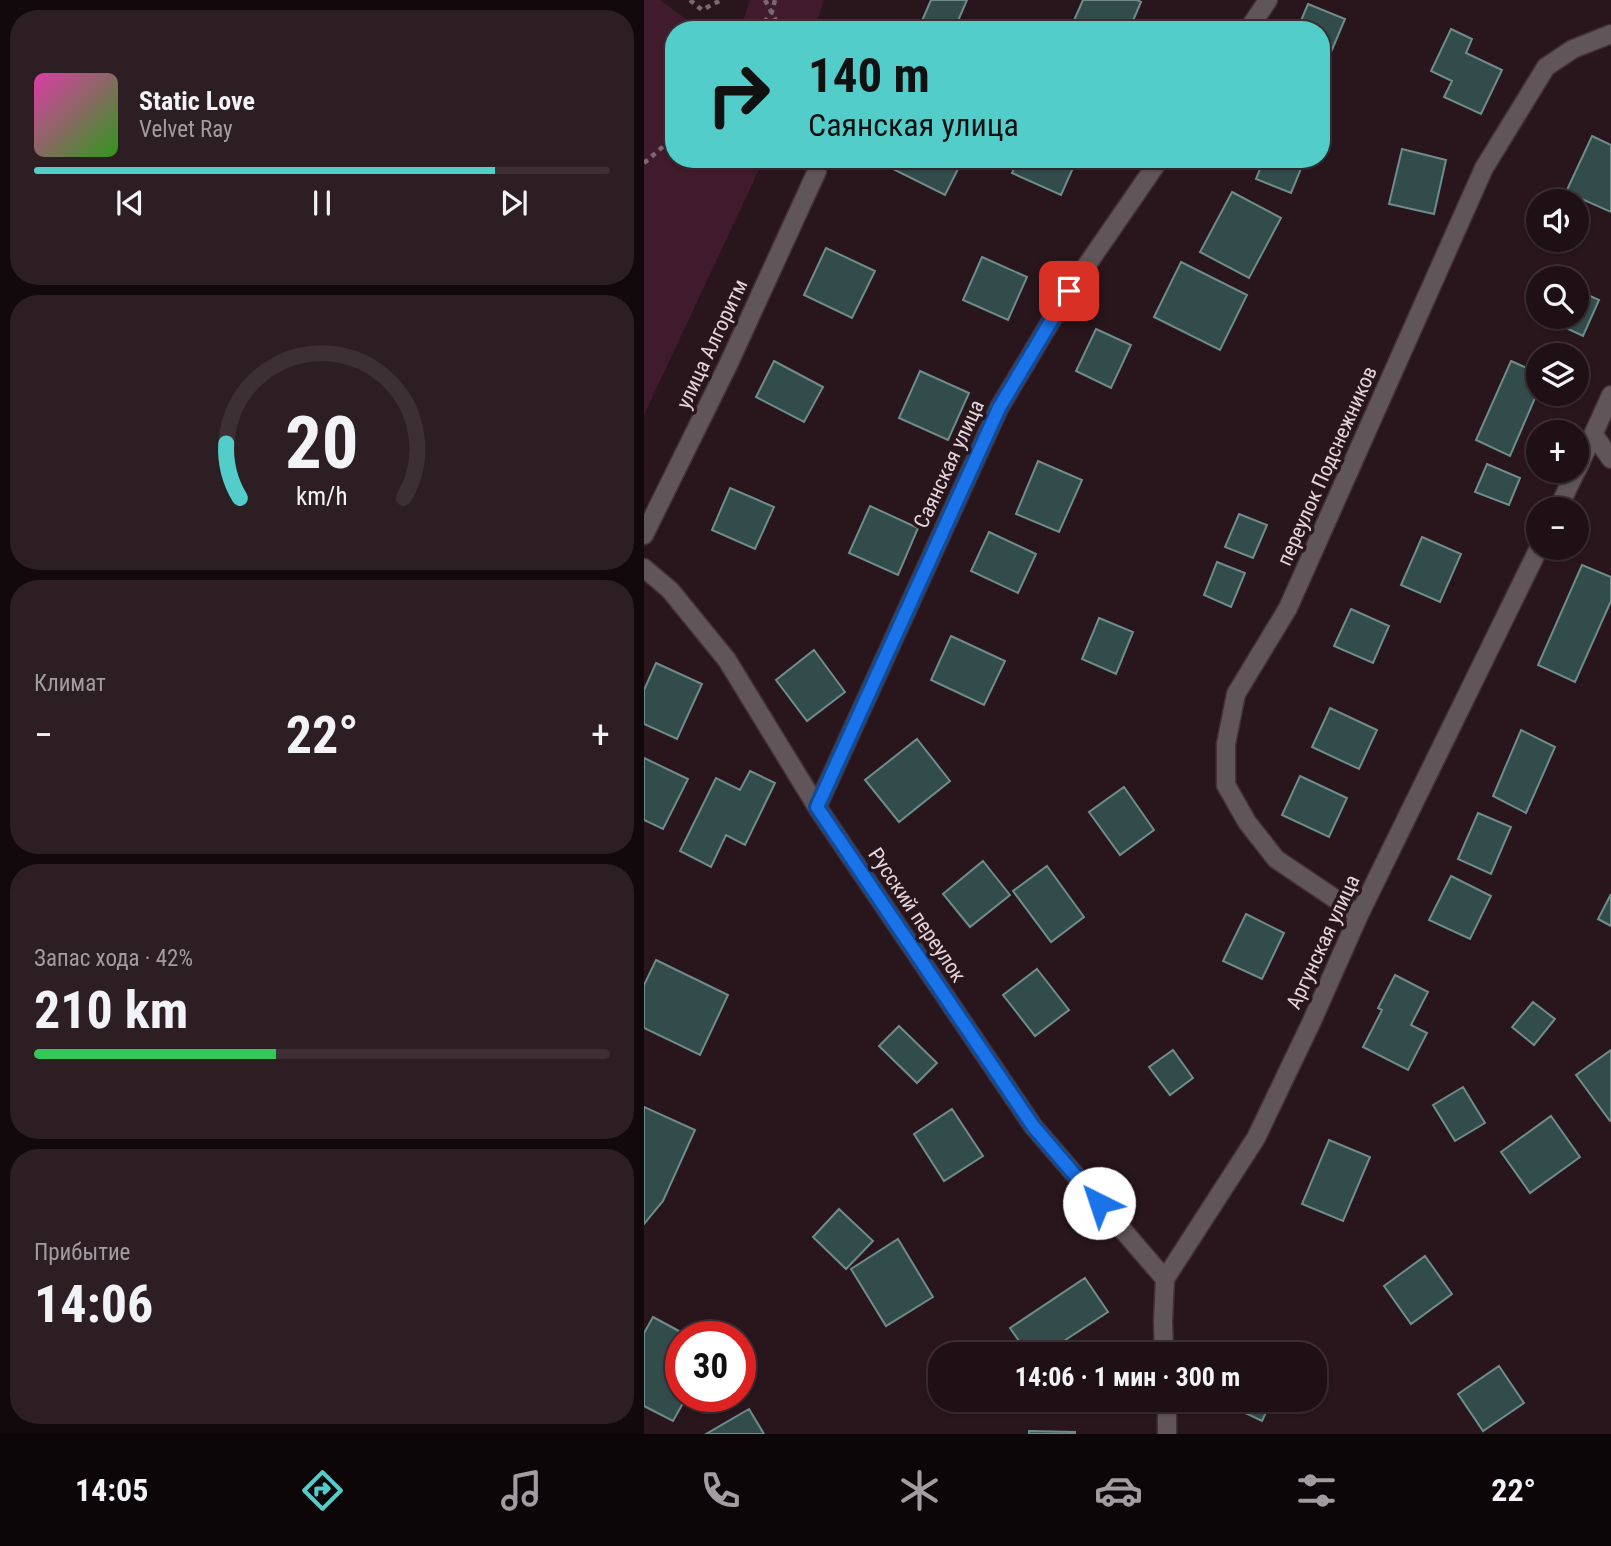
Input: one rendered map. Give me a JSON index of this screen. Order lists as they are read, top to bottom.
{
  "streets": {
    "street": [
      "улица Алгоритм",
      "Саянская улица",
      "переулок Подснежников",
      "Русский переулок",
      "Аргунская улица"
    ]
  },
  "crossings": [
    ["Саянская улица", "Русский переулок"],
    ["переулок Подснежников", "Аргунская улица"],
    ["Русский переулок", "Аргунская улица"]
  ],
  "page": {
    "turn": ["140 m", "Саянская улица"],
    "song": ["Static Love", "Velvet Ray"],
    "map_buttons": ["+", "−"],
    "tile": [
      "Климат",
      ["Запас хода · 42%", "210 km"],
      ["Прибытие", "14:06"]
    ],
    "heat": ["−", "22°", "+"],
    "limit": "30",
    "trip": "14:06 · 1 мин · 300 m",
    "tabs": ["14:05", "22°"],
    "gauge": ["20", "km/h"]
  }
}
